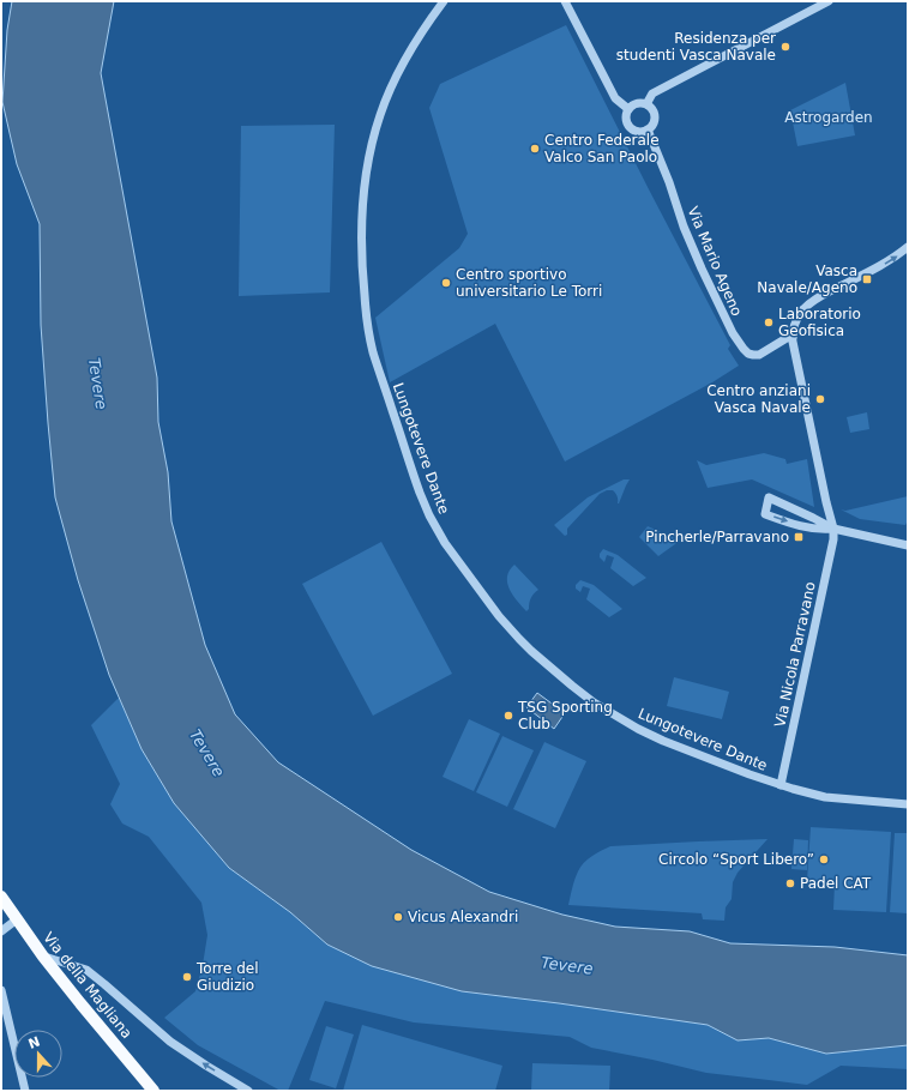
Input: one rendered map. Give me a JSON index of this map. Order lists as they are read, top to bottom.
{
  "streets": {
    "main road": ["Via della Magliana"],
    "street": ["Via Mario Ageno", "Lungotevere Dante", "Via Nicola Parravano"]
  },
  "crossings": [
    ["Via Mario Ageno", "Via Nicola Parravano"],
    ["Lungotevere Dante", "Via Nicola Parravano"]
  ],
  "water": ["Tevere"],
  "parks": ["Astrogarden"],
  "places": {
    "other": [
      "Residenza per studenti Vasca Navale",
      "Centro Federale Valco San Paolo",
      "Centro sportivo universitario Le Torri",
      "Laboratorio Geofisica",
      "Centro anziani Vasca Navale",
      "TSG Sporting Club",
      "Circolo “Sport Libero”",
      "Padel CAT",
      "Vicus Alexandri",
      "Torre del Giudizio"
    ],
    "transit": ["Vasca Navale/Ageno", "Pincherle/Parravano"]
  },
  "north": "top"
}
